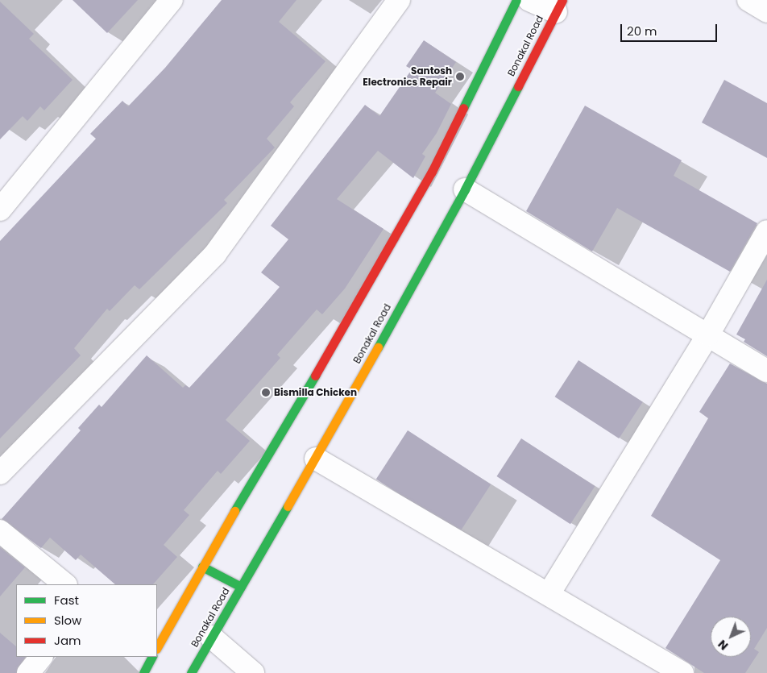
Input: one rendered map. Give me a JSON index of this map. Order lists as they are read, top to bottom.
{
  "streets": {
    "main road": ["Bonakal Road"]
  },
  "places": ["Santosh Electronics Repair", "Bismilla Chicken"],
  "legend": ["Fast", "Slow", "Jam"],
  "scale_bar": "20 m",
  "north": "bottom left"
}
